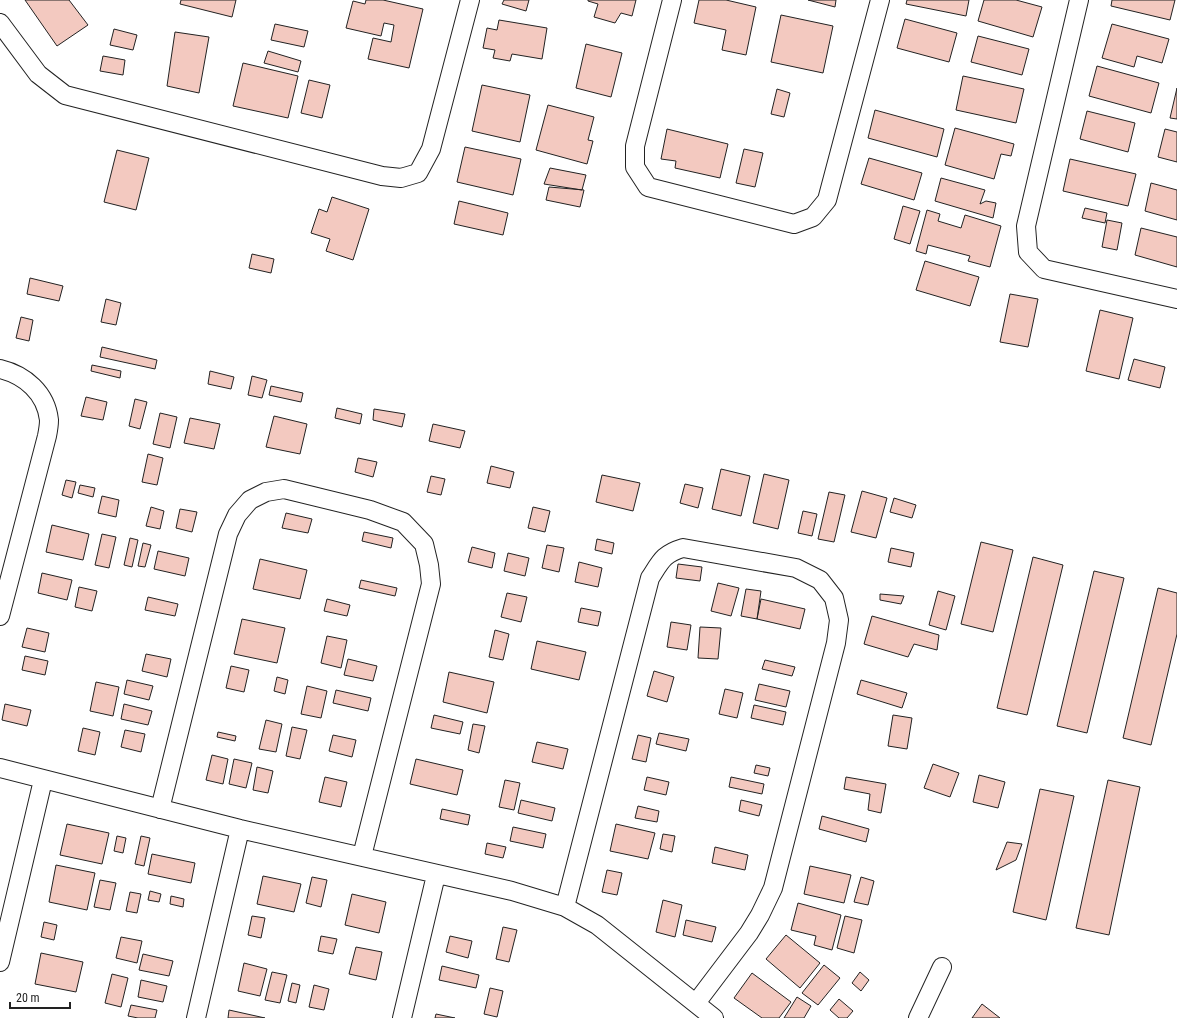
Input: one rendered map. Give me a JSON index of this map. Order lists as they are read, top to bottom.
{
  "scale_bar": "20 m"
}
